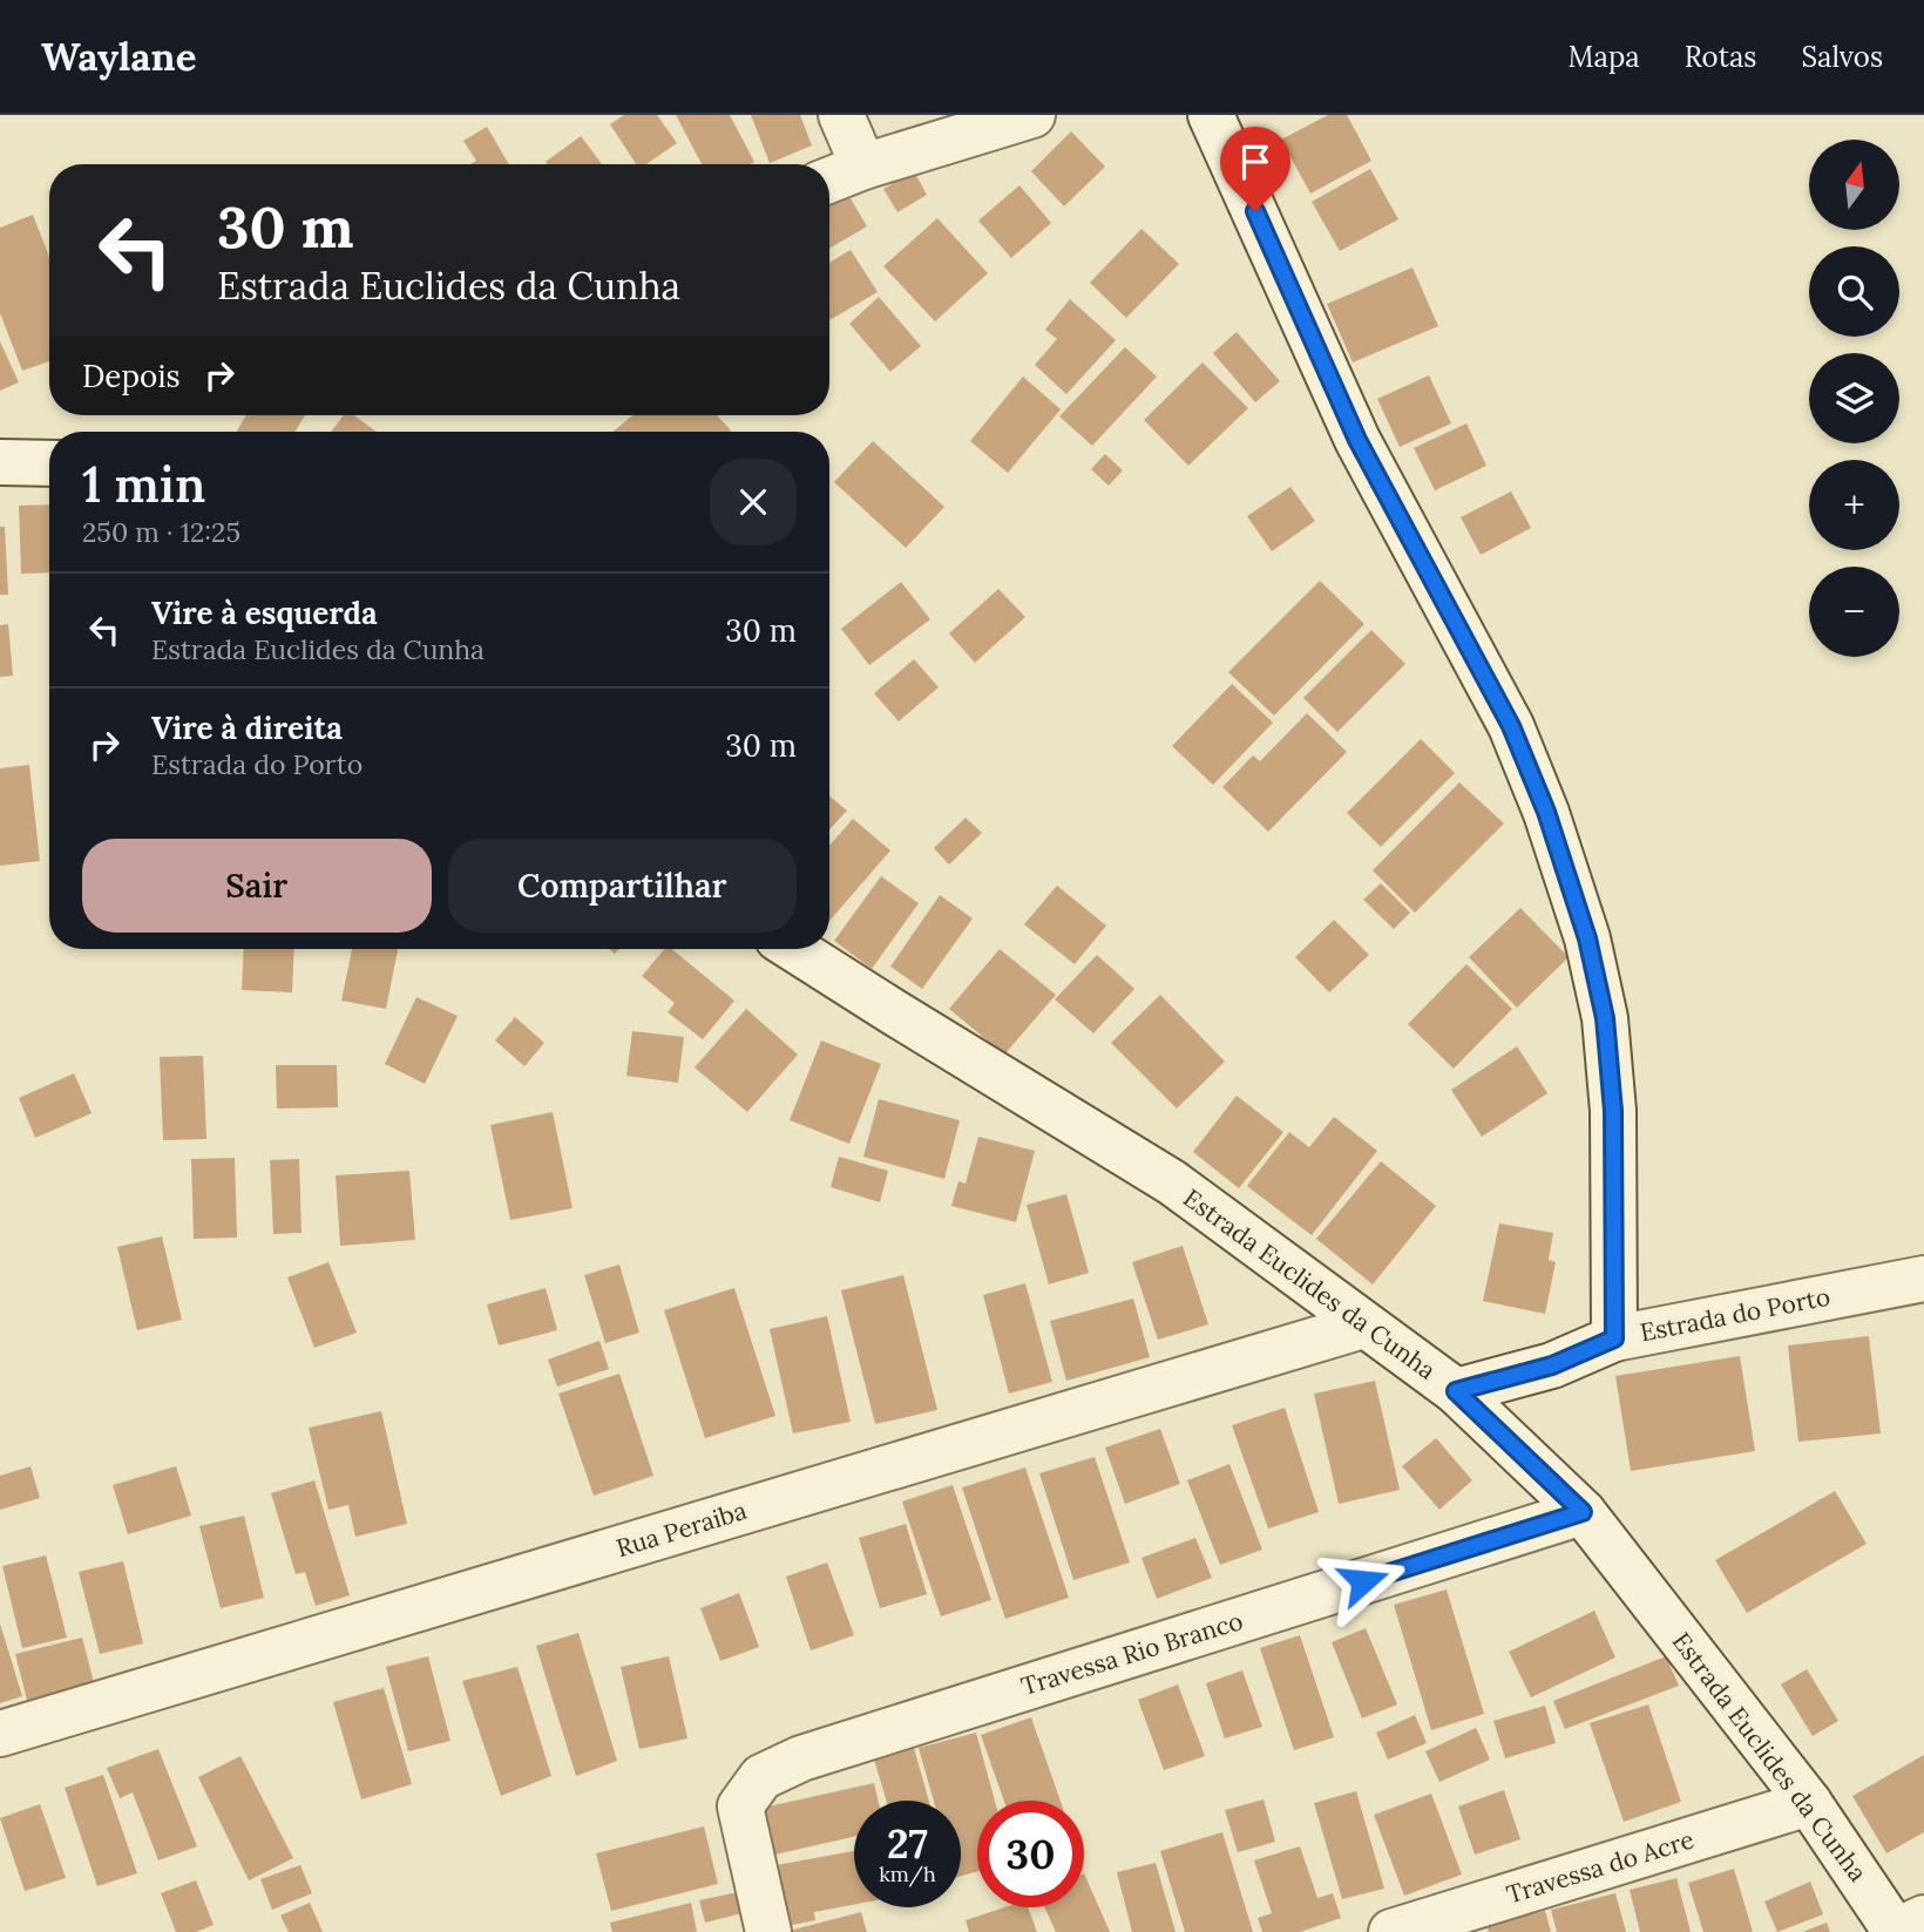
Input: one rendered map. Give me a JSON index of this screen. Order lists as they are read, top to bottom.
{
  "streets": {
    "street": [
      "Estrada Euclides da Cunha",
      "Estrada do Porto",
      "Rua Peraiba",
      "Travessa Rio Branco",
      "Travessa do Acre"
    ]
  },
  "crossings": [
    ["Estrada Euclides da Cunha", "Estrada do Porto"],
    ["Estrada Euclides da Cunha", "Rua Peraiba"],
    ["Estrada Euclides da Cunha", "Travessa Rio Branco"],
    ["Estrada Euclides da Cunha", "Travessa do Acre"]
  ],
  "north": "top",
  "page": {
    "header": "Waylane",
    "nav": ["Mapa", "Rotas", "Salvos"],
    "map_buttons": ["+", "−"],
    "turn": ["30 m", "Estrada Euclides da Cunha"],
    "then": "Depois",
    "heading": ["1 min", "250 m · 12:25"],
    "list": [
      {
        "name": "Vire à esquerda",
        "note": "Estrada Euclides da Cunha",
        "value": "30 m"
      },
      {
        "name": "Vire à direita",
        "note": "Estrada do Porto",
        "value": "30 m"
      }
    ],
    "buttons": ["Sair", "Compartilhar"],
    "speed": "27 km/h",
    "limit": "30"
  }
}
